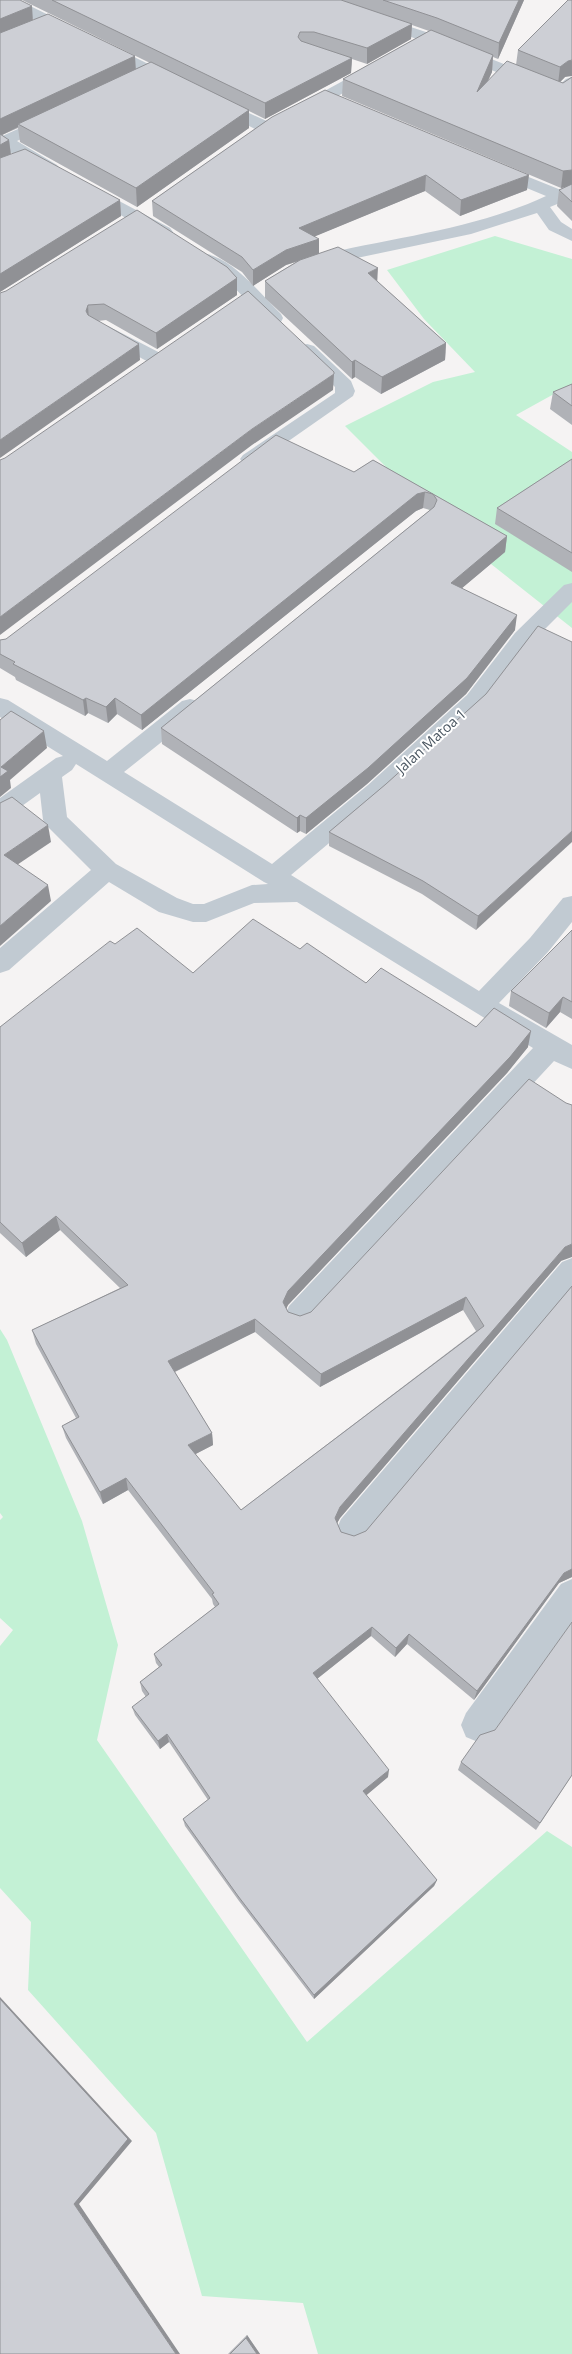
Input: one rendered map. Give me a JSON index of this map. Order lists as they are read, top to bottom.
{
  "streets": {
    "street": ["Jalan Matoa 1"]
  }
}
